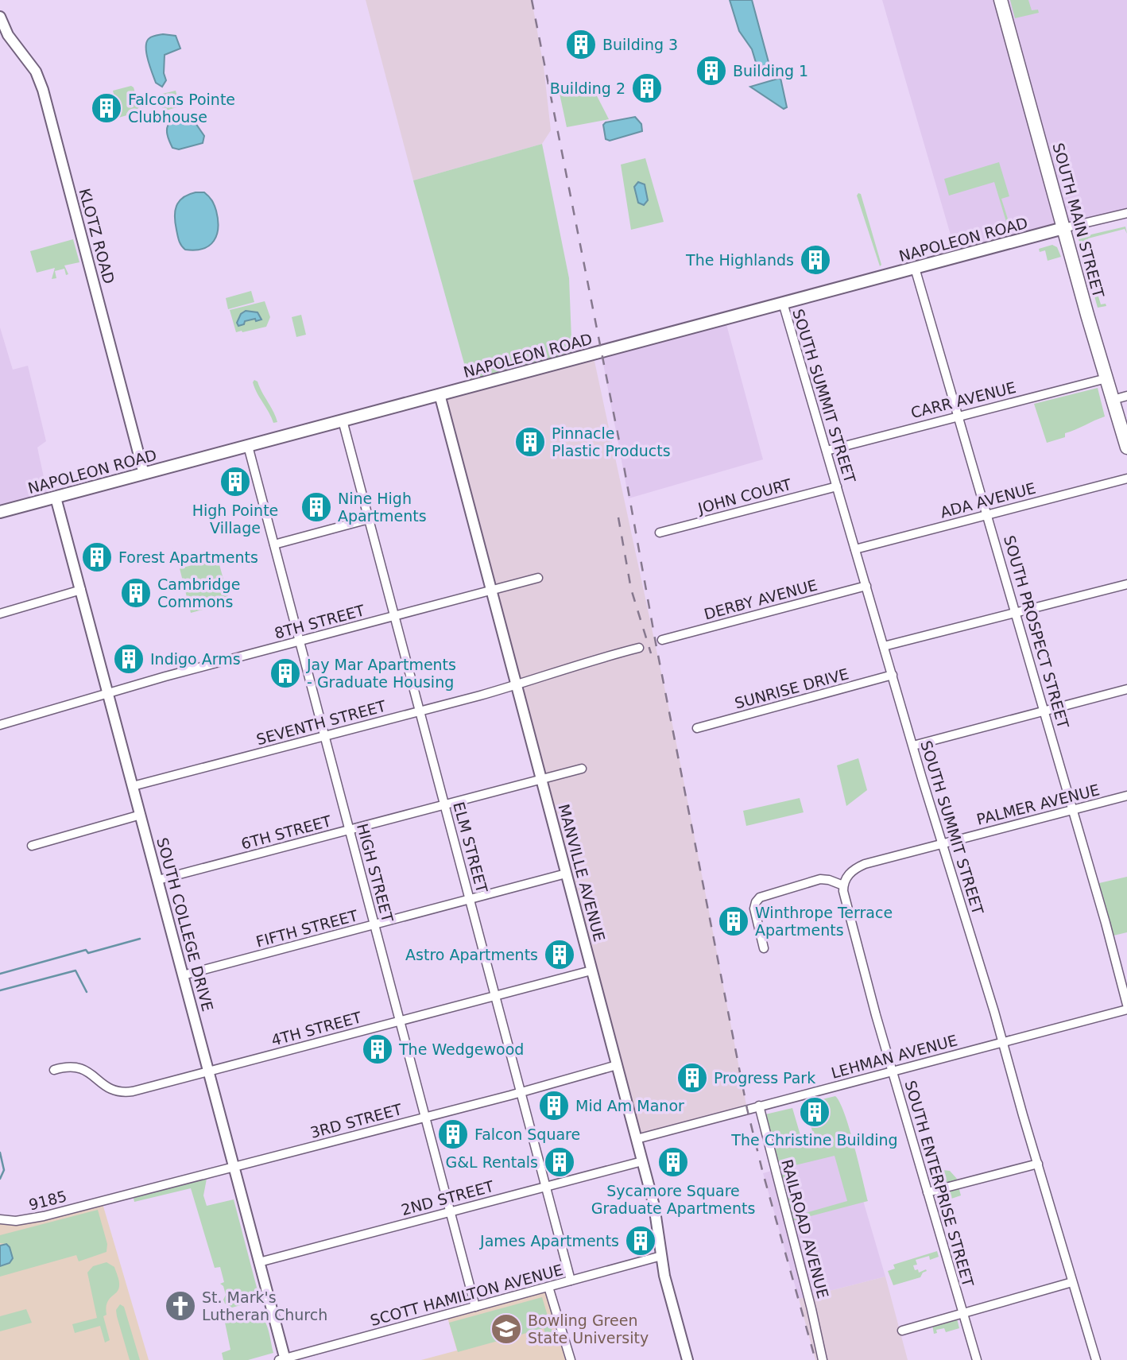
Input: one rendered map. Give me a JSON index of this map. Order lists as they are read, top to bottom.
{
  "streets": {
    "main road": ["SOUTH MAIN STREET", "NAPOLEON ROAD"],
    "street": [
      "KLOTZ ROAD",
      "SOUTH SUMMIT STREET",
      "CARR AVENUE",
      "JOHN COURT",
      "ADA AVENUE",
      "DERBY AVENUE",
      "8TH STREET",
      "SOUTH PROSPECT STREET",
      "SUNRISE DRIVE",
      "SEVENTH STREET",
      "PALMER AVENUE",
      "6TH STREET",
      "ELM STREET",
      "HIGH STREET",
      "MANVILLE AVENUE",
      "SOUTH COLLEGE DRIVE",
      "FIFTH STREET",
      "4TH STREET",
      "LEHMAN AVENUE",
      "3RD STREET",
      "SOUTH ENTERPRISE STREET",
      "2ND STREET",
      "9185",
      "RAILROAD AVENUE",
      "SCOTT HAMILTON AVENUE"
    ]
  },
  "crossings": [
    ["SOUTH MAIN STREET", "NAPOLEON ROAD"],
    ["SOUTH MAIN STREET", "CARR AVENUE"],
    ["KLOTZ ROAD", "NAPOLEON ROAD"],
    ["NAPOLEON ROAD", "SOUTH SUMMIT STREET"],
    ["NAPOLEON ROAD", "SOUTH PROSPECT STREET"],
    ["NAPOLEON ROAD", "ELM STREET"],
    ["NAPOLEON ROAD", "HIGH STREET"],
    ["NAPOLEON ROAD", "MANVILLE AVENUE"],
    ["NAPOLEON ROAD", "SOUTH COLLEGE DRIVE"],
    ["SOUTH SUMMIT STREET", "CARR AVENUE"],
    ["SOUTH SUMMIT STREET", "JOHN COURT"],
    ["SOUTH SUMMIT STREET", "ADA AVENUE"],
    ["SOUTH SUMMIT STREET", "DERBY AVENUE"],
    ["SOUTH SUMMIT STREET", "SUNRISE DRIVE"],
    ["SOUTH SUMMIT STREET", "PALMER AVENUE"],
    ["SOUTH SUMMIT STREET", "LEHMAN AVENUE"],
    ["CARR AVENUE", "SOUTH PROSPECT STREET"],
    ["ADA AVENUE", "SOUTH PROSPECT STREET"],
    ["8TH STREET", "ELM STREET"],
    ["8TH STREET", "HIGH STREET"],
    ["8TH STREET", "MANVILLE AVENUE"],
    ["8TH STREET", "SOUTH COLLEGE DRIVE"],
    ["SOUTH PROSPECT STREET", "PALMER AVENUE"],
    ["SEVENTH STREET", "ELM STREET"],
    ["SEVENTH STREET", "HIGH STREET"],
    ["SEVENTH STREET", "MANVILLE AVENUE"],
    ["SEVENTH STREET", "SOUTH COLLEGE DRIVE"],
    ["PALMER AVENUE", "SOUTH ENTERPRISE STREET"],
    ["6TH STREET", "ELM STREET"],
    ["6TH STREET", "HIGH STREET"],
    ["6TH STREET", "MANVILLE AVENUE"],
    ["6TH STREET", "SOUTH COLLEGE DRIVE"],
    ["ELM STREET", "FIFTH STREET"],
    ["ELM STREET", "4TH STREET"],
    ["ELM STREET", "3RD STREET"],
    ["ELM STREET", "2ND STREET"],
    ["ELM STREET", "SCOTT HAMILTON AVENUE"],
    ["HIGH STREET", "FIFTH STREET"],
    ["HIGH STREET", "4TH STREET"],
    ["HIGH STREET", "3RD STREET"],
    ["HIGH STREET", "2ND STREET"],
    ["HIGH STREET", "SCOTT HAMILTON AVENUE"],
    ["MANVILLE AVENUE", "FIFTH STREET"],
    ["MANVILLE AVENUE", "4TH STREET"],
    ["MANVILLE AVENUE", "LEHMAN AVENUE"],
    ["MANVILLE AVENUE", "3RD STREET"],
    ["MANVILLE AVENUE", "2ND STREET"],
    ["MANVILLE AVENUE", "SCOTT HAMILTON AVENUE"],
    ["SOUTH COLLEGE DRIVE", "FIFTH STREET"],
    ["SOUTH COLLEGE DRIVE", "4TH STREET"],
    ["SOUTH COLLEGE DRIVE", "3RD STREET"],
    ["SOUTH COLLEGE DRIVE", "2ND STREET"],
    ["SOUTH COLLEGE DRIVE", "SCOTT HAMILTON AVENUE"],
    ["LEHMAN AVENUE", "SOUTH ENTERPRISE STREET"],
    ["LEHMAN AVENUE", "RAILROAD AVENUE"],
    ["3RD STREET", "9185"]
  ],
  "places": {
    "building": [
      "Building 3",
      "Building 1",
      "Building 2",
      "Falcons Pointe Clubhouse",
      "The Highlands",
      "Pinnacle Plastic Products",
      "High Pointe Village",
      "Nine High Apartments",
      "Forest Apartments",
      "Cambridge Commons",
      "Indigo Arms",
      "Jay Mar Apartments - Graduate Housing",
      "Winthrope Terrace Apartments",
      "Astro Apartments",
      "The Wedgewood",
      "Progress Park",
      "Mid Am Manor",
      "The Christine Building",
      "Falcon Square",
      "G&L Rentals",
      "Sycamore Square Graduate Apartments",
      "James Apartments"
    ],
    "church": ["St. Mark's Lutheran Church"],
    "school or university": ["Bowling Green State University"]
  }
}
